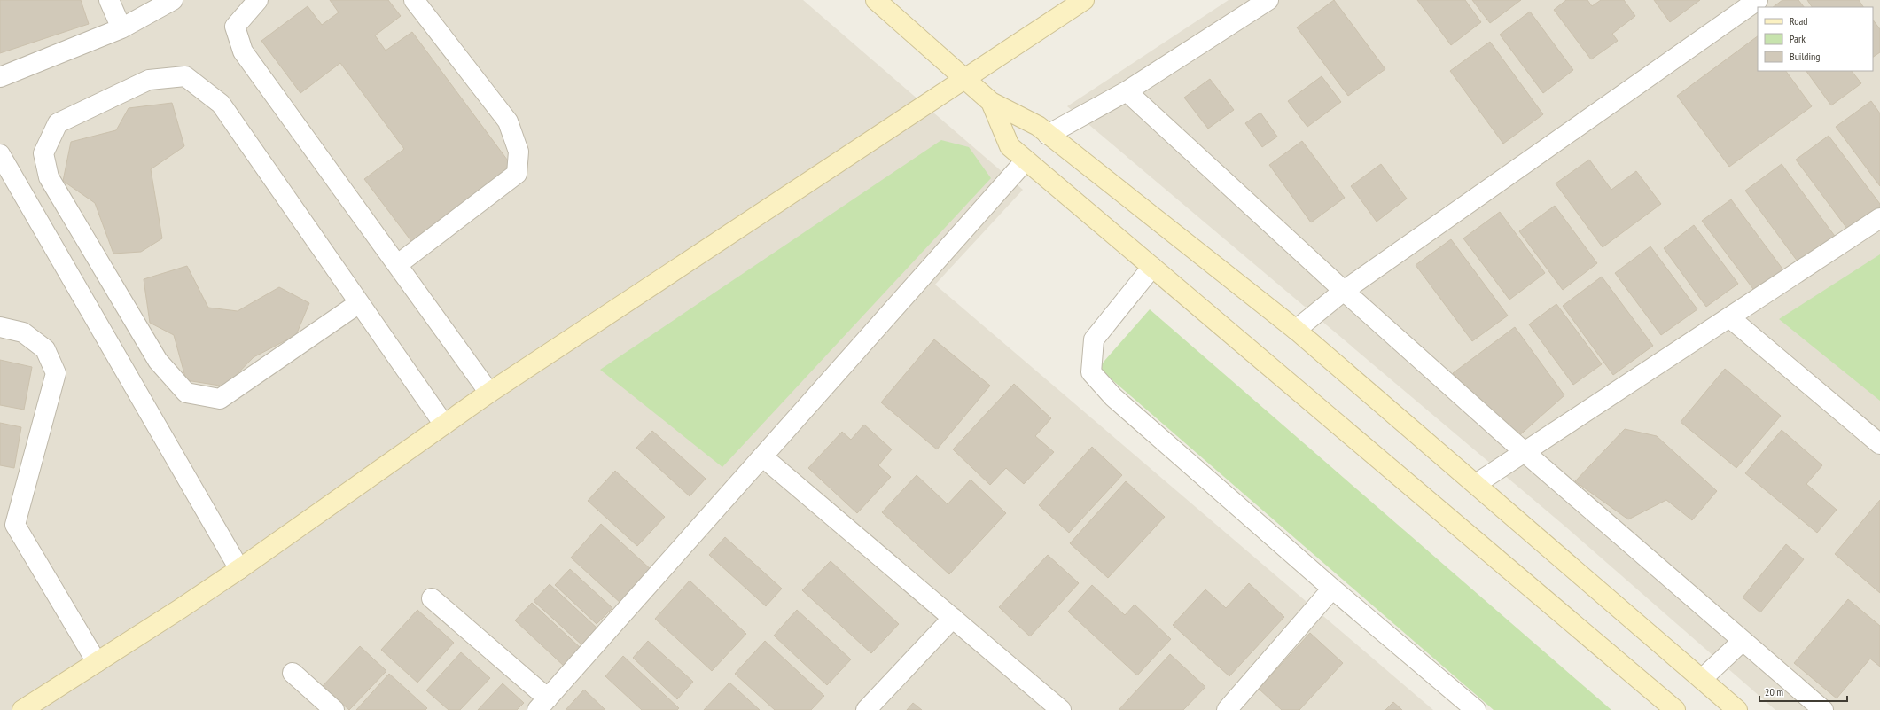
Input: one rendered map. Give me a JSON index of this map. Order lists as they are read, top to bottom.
{
  "legend": ["Road", "Park", "Building"],
  "scale_bar": "20 m"
}
